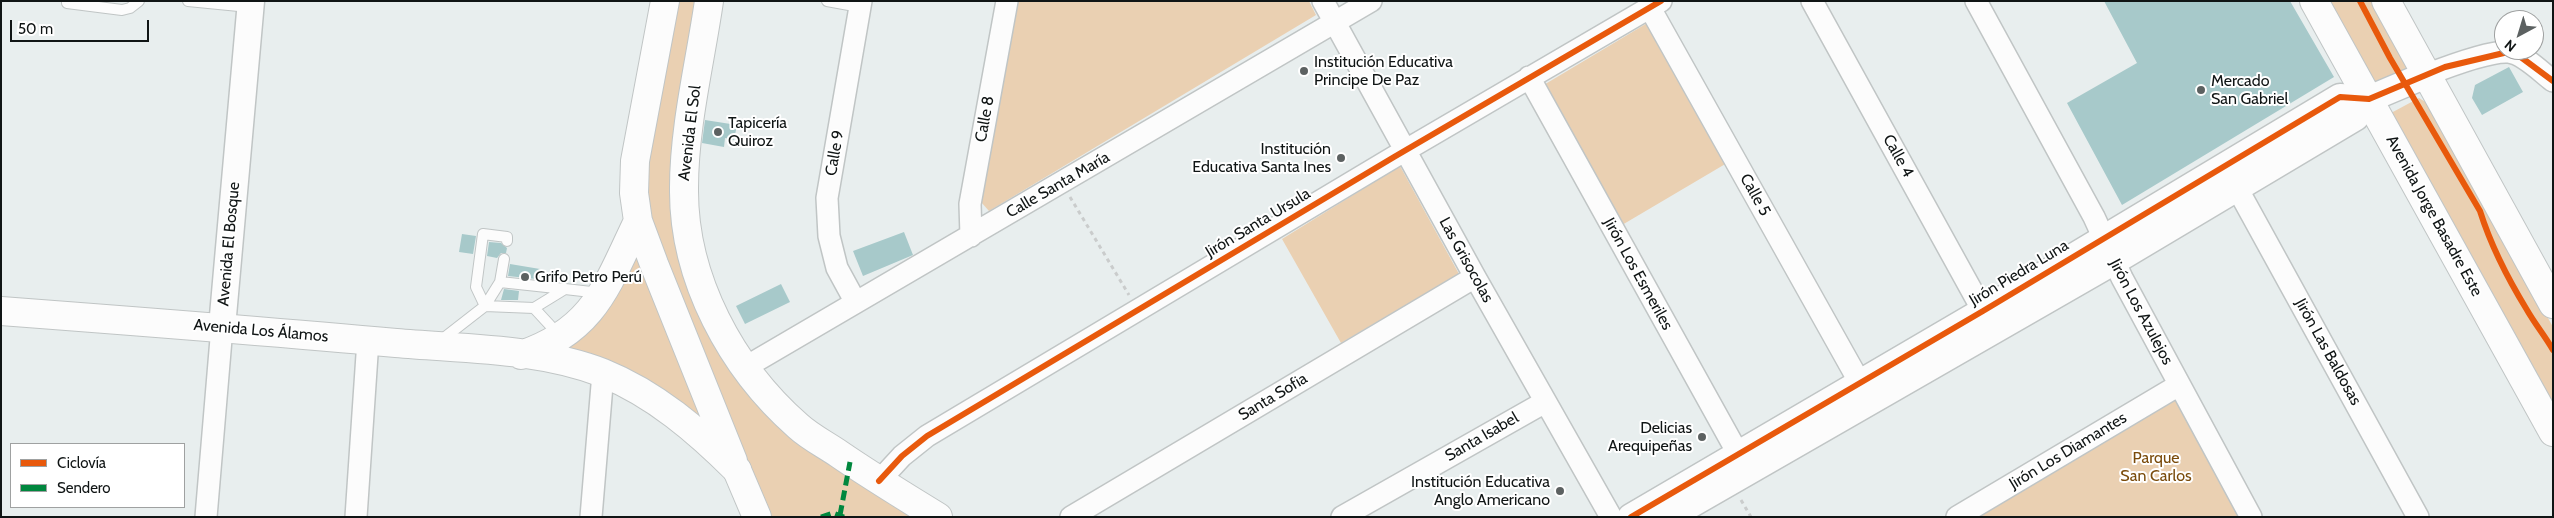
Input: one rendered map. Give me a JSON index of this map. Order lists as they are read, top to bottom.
{
  "streets": {
    "main road": ["Avenida El Sol", "Avenida Jorge Basadre Este", "Avenida Los Álamos"],
    "street": [
      "Calle 8",
      "Calle 9",
      "Calle 4",
      "Calle Santa María",
      "Calle 5",
      "Jirón Santa Ursula",
      "Avenida El Bosque",
      "Las Grisocolas",
      "Jirón Piedra Luna",
      "Jirón Los Esmeriles",
      "Jirón Los Azulejos",
      "Jirón Las Baldosas",
      "Santa Sofia",
      "Santa Isabel",
      "Jirón Los Diamantes"
    ]
  },
  "crossings": [
    ["Calle 8", "Calle Santa María"],
    ["Avenida El Sol", "Calle Santa María"],
    ["Avenida El Sol", "Jirón Santa Ursula"],
    ["Calle 9", "Calle Santa María"],
    ["Calle 4", "Jirón Piedra Luna"],
    ["Calle Santa María", "Las Grisocolas"],
    ["Calle 5", "Jirón Santa Ursula"],
    ["Calle 5", "Jirón Piedra Luna"],
    ["Avenida Jorge Basadre Este", "Jirón Piedra Luna"],
    ["Jirón Santa Ursula", "Las Grisocolas"],
    ["Jirón Santa Ursula", "Jirón Los Esmeriles"],
    ["Avenida El Bosque", "Avenida Los Álamos"],
    ["Las Grisocolas", "Santa Sofia"],
    ["Las Grisocolas", "Santa Isabel"],
    ["Jirón Piedra Luna", "Jirón Los Esmeriles"],
    ["Jirón Piedra Luna", "Jirón Los Azulejos"],
    ["Jirón Piedra Luna", "Jirón Las Baldosas"],
    ["Jirón Los Azulejos", "Jirón Los Diamantes"]
  ],
  "parks": ["Parque San Carlos"],
  "places": [
    "Institución Educativa Principe De Paz",
    "Mercado San Gabriel",
    "Tapicería Quiroz",
    "Institución Educativa Santa Ines",
    "Grifo Petro Perú",
    "Delicias Arequipeñas",
    "Institución Educativa Anglo Americano"
  ],
  "legend": ["Ciclovía", "Sendero"],
  "scale_bar": "50 m",
  "north": "bottom left"
}
